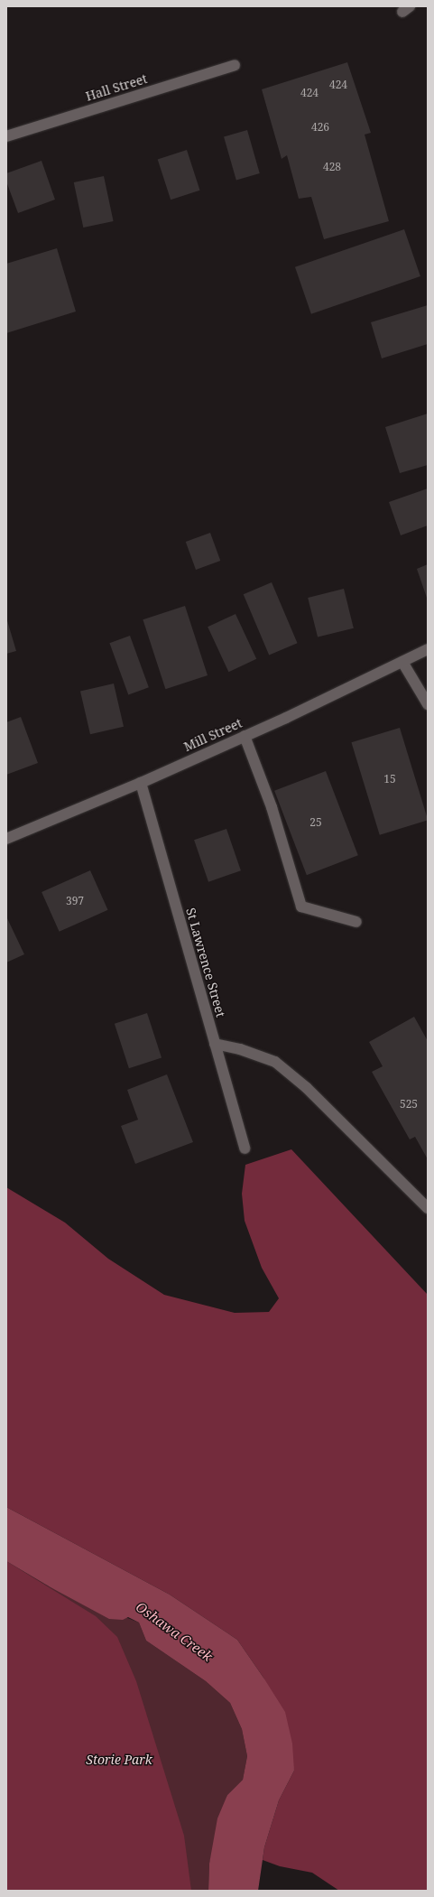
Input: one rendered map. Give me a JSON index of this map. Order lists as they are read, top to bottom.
{
  "streets": {
    "street": ["Hall Street", "Mill Street", "St Lawrence Street"]
  },
  "crossings": [
    ["Mill Street", "St Lawrence Street"]
  ],
  "water": ["Oshawa Creek"],
  "parks": ["Storie Park"],
  "house_numbers": [
    "424",
    "424",
    "426",
    "428",
    "15",
    "25",
    "397",
    "525"
  ]
}
